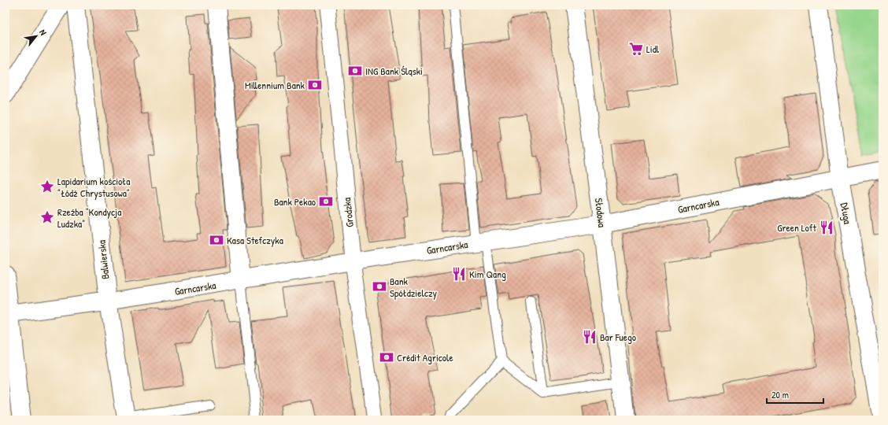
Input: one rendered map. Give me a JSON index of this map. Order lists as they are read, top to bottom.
{
  "streets": {
    "street": [
      "Garncarska",
      "Grodzka",
      "Słodowa",
      "Długa",
      "Balwierska"
    ]
  },
  "crossings": [
    ["Garncarska", "Grodzka"],
    ["Garncarska", "Słodowa"],
    ["Garncarska", "Długa"],
    ["Garncarska", "Balwierska"]
  ],
  "places": {
    "supermarket": ["Lidl"],
    "bank": [
      "ING Bank Śląski",
      "Millennium Bank",
      "Bank Pekao",
      "Kasa Stefczyka",
      "Bank Spółdzielczy",
      "Crédit Agricole"
    ],
    "place": ["Lapidarium kościoła \"Łódź Chrystusowa\"", "Rzeźba \"Kondycja Ludzka\""],
    "restaurant": ["Green Loft", "Kim Qang", "Bar Fuego"]
  },
  "scale_bar": "20 m",
  "north": "top right"
}
